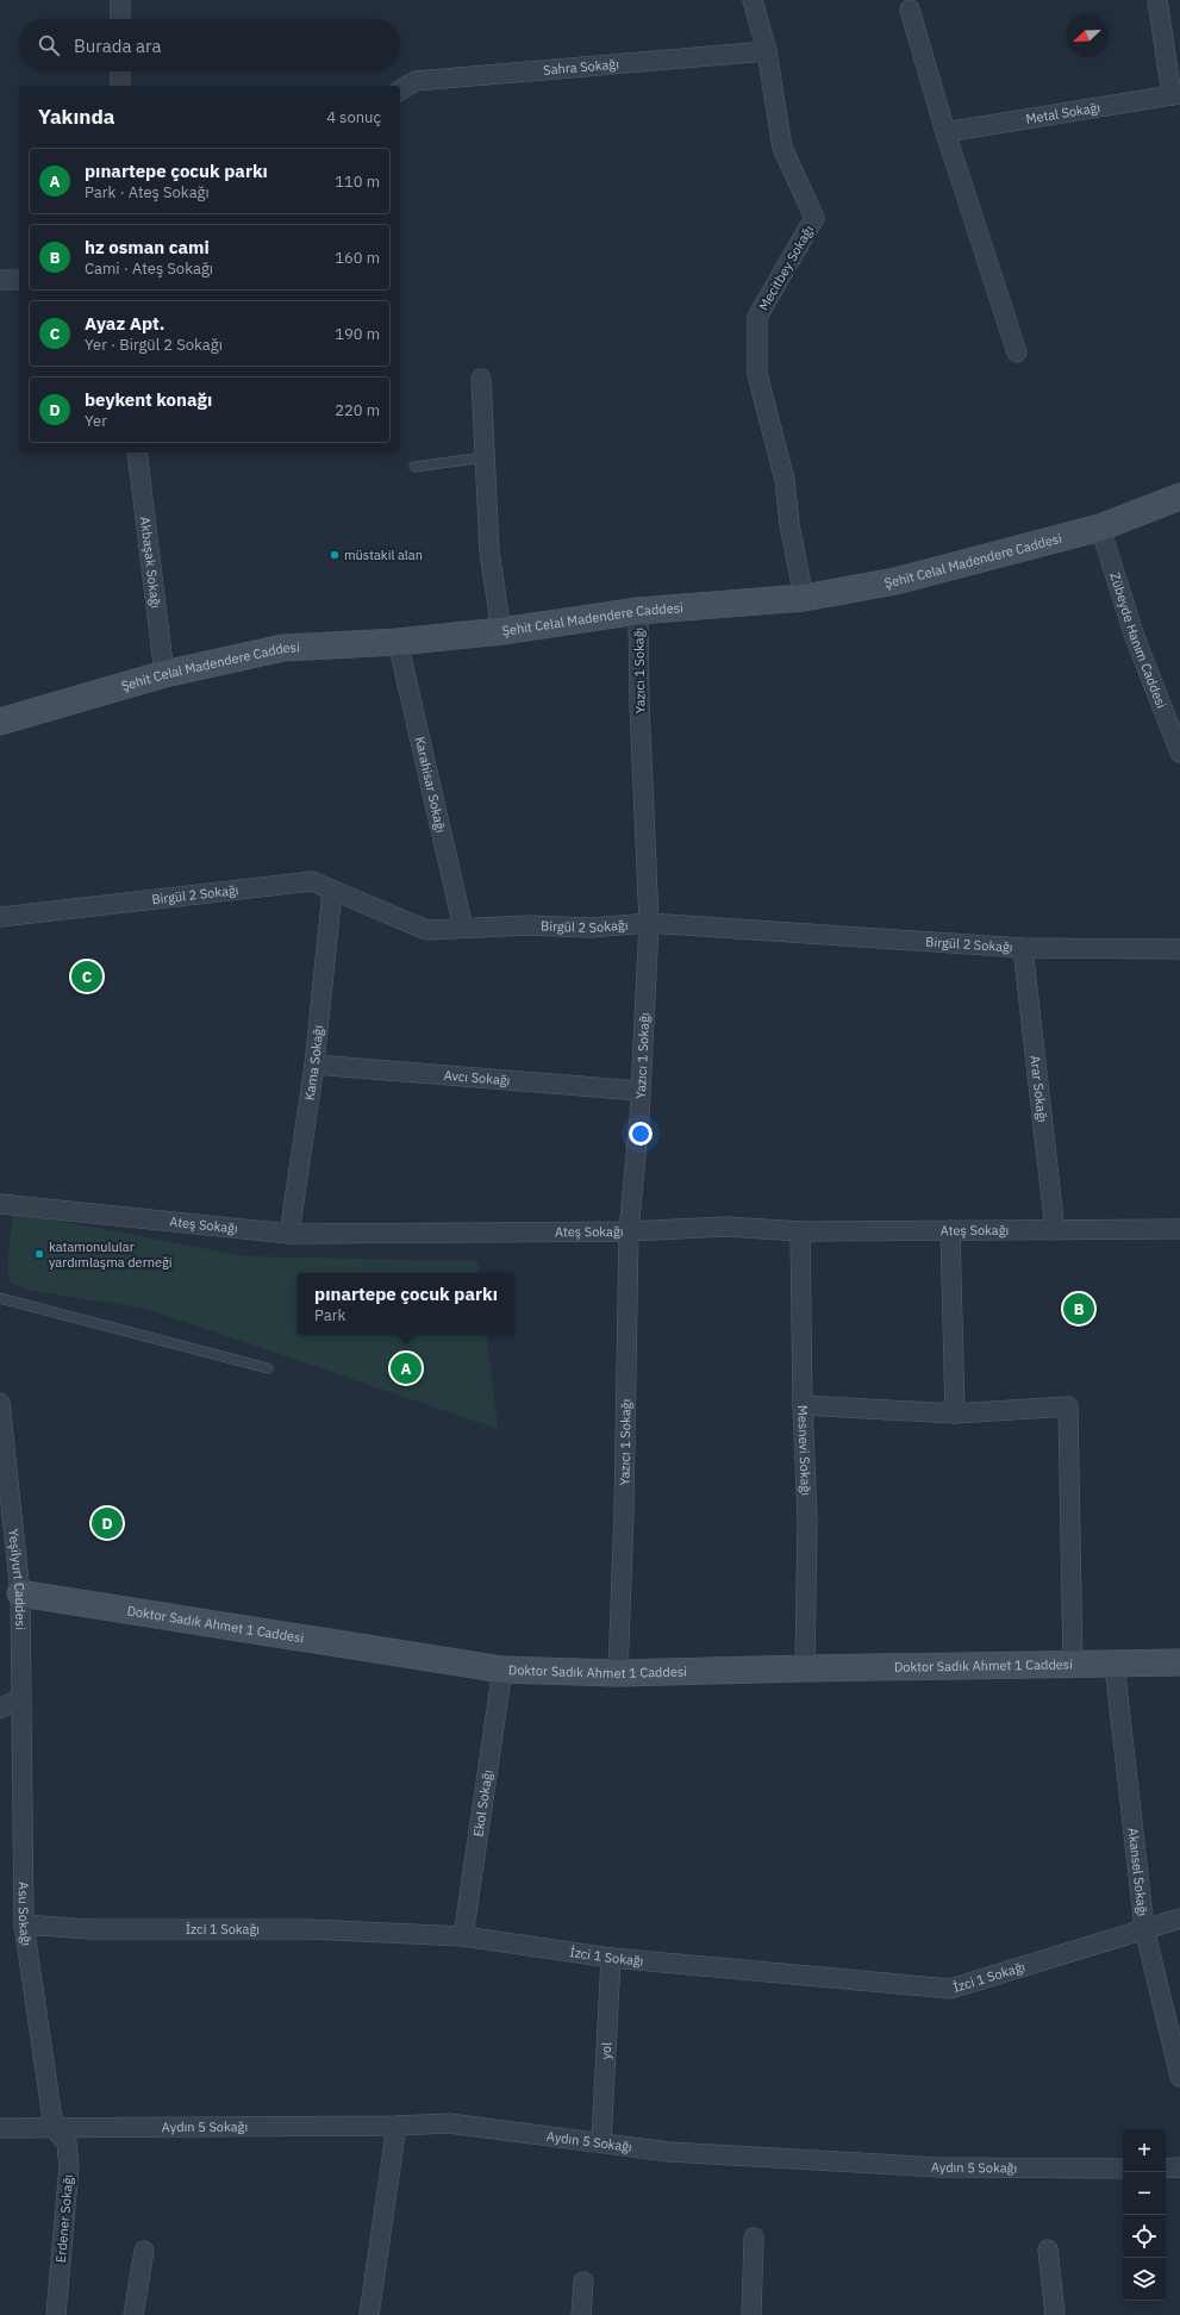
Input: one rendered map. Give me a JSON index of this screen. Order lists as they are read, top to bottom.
{
  "streets": {
    "street": [
      "Sahra Sokağı",
      "Metal Sokağı",
      "Mecitbey Sokağı",
      "Şehit Celal Madendere Caddesi",
      "Akbaşak Sokağı",
      "Zübeyde Hanım Caddesi",
      "Yazıcı 1 Sokağı",
      "Karahisar Sokağı",
      "Birgül 2 Sokağı",
      "Kama Sokağı",
      "Avcı Sokağı",
      "Arar Sokağı",
      "Ateş Sokağı",
      "Mesnevi Sokağı",
      "Yeşilyurt Caddesi",
      "Doktor Sadık Ahmet 1 Caddesi",
      "Ekol Sokağı",
      "Akansel Sokağı",
      "Asu Sokağı",
      "İzci 1 Sokağı",
      "yol",
      "Aydın 5 Sokağı",
      "Erdener Sokağı"
    ]
  },
  "crossings": [
    ["Sahra Sokağı", "Mecitbey Sokağı"],
    ["Mecitbey Sokağı", "Şehit Celal Madendere Caddesi"],
    ["Şehit Celal Madendere Caddesi", "Akbaşak Sokağı"],
    ["Şehit Celal Madendere Caddesi", "Zübeyde Hanım Caddesi"],
    ["Şehit Celal Madendere Caddesi", "Yazıcı 1 Sokağı"],
    ["Şehit Celal Madendere Caddesi", "Karahisar Sokağı"],
    ["Yazıcı 1 Sokağı", "Birgül 2 Sokağı"],
    ["Yazıcı 1 Sokağı", "Avcı Sokağı"],
    ["Yazıcı 1 Sokağı", "Ateş Sokağı"],
    ["Yazıcı 1 Sokağı", "Doktor Sadık Ahmet 1 Caddesi"],
    ["Karahisar Sokağı", "Birgül 2 Sokağı"],
    ["Birgül 2 Sokağı", "Kama Sokağı"],
    ["Birgül 2 Sokağı", "Arar Sokağı"],
    ["Kama Sokağı", "Avcı Sokağı"],
    ["Kama Sokağı", "Ateş Sokağı"],
    ["Arar Sokağı", "Ateş Sokağı"],
    ["Ateş Sokağı", "Mesnevi Sokağı"],
    ["Mesnevi Sokağı", "Doktor Sadık Ahmet 1 Caddesi"],
    ["Yeşilyurt Caddesi", "Doktor Sadık Ahmet 1 Caddesi"],
    ["Yeşilyurt Caddesi", "Asu Sokağı"],
    ["Doktor Sadık Ahmet 1 Caddesi", "Ekol Sokağı"],
    ["Doktor Sadık Ahmet 1 Caddesi", "Akansel Sokağı"],
    ["Ekol Sokağı", "İzci 1 Sokağı"],
    ["Akansel Sokağı", "İzci 1 Sokağı"],
    ["Asu Sokağı", "İzci 1 Sokağı"],
    ["Asu Sokağı", "Aydın 5 Sokağı"],
    ["Asu Sokağı", "Erdener Sokağı"],
    ["İzci 1 Sokağı", "yol"],
    ["yol", "Aydın 5 Sokağı"],
    ["Aydın 5 Sokağı", "Erdener Sokağı"]
  ],
  "places": ["müstakil alan", "katamonulular yardımlaşma derneği"],
  "north": "bottom left",
  "page": {
    "search": "Burada ara",
    "heading": ["Yakında", "4 sonuç"],
    "list": [
      {
        "mark": "A",
        "name": "pınartepe çocuk parkı",
        "note": "Park · Ateş Sokağı",
        "value": "110 m"
      },
      {
        "mark": "B",
        "name": "hz osman cami",
        "note": "Cami · Ateş Sokağı",
        "value": "160 m"
      },
      {
        "mark": "C",
        "name": "Ayaz Apt.",
        "note": "Yer · Birgül 2 Sokağı",
        "value": "190 m"
      },
      {
        "mark": "D",
        "name": "beykent konağı",
        "note": "Yer",
        "value": "220 m"
      }
    ],
    "pins": [
      "C",
      "B",
      "A",
      "D"
    ],
    "popup": ["pınartepe çocuk parkı", "Park"],
    "map_buttons": ["+", "−"]
  }
}
